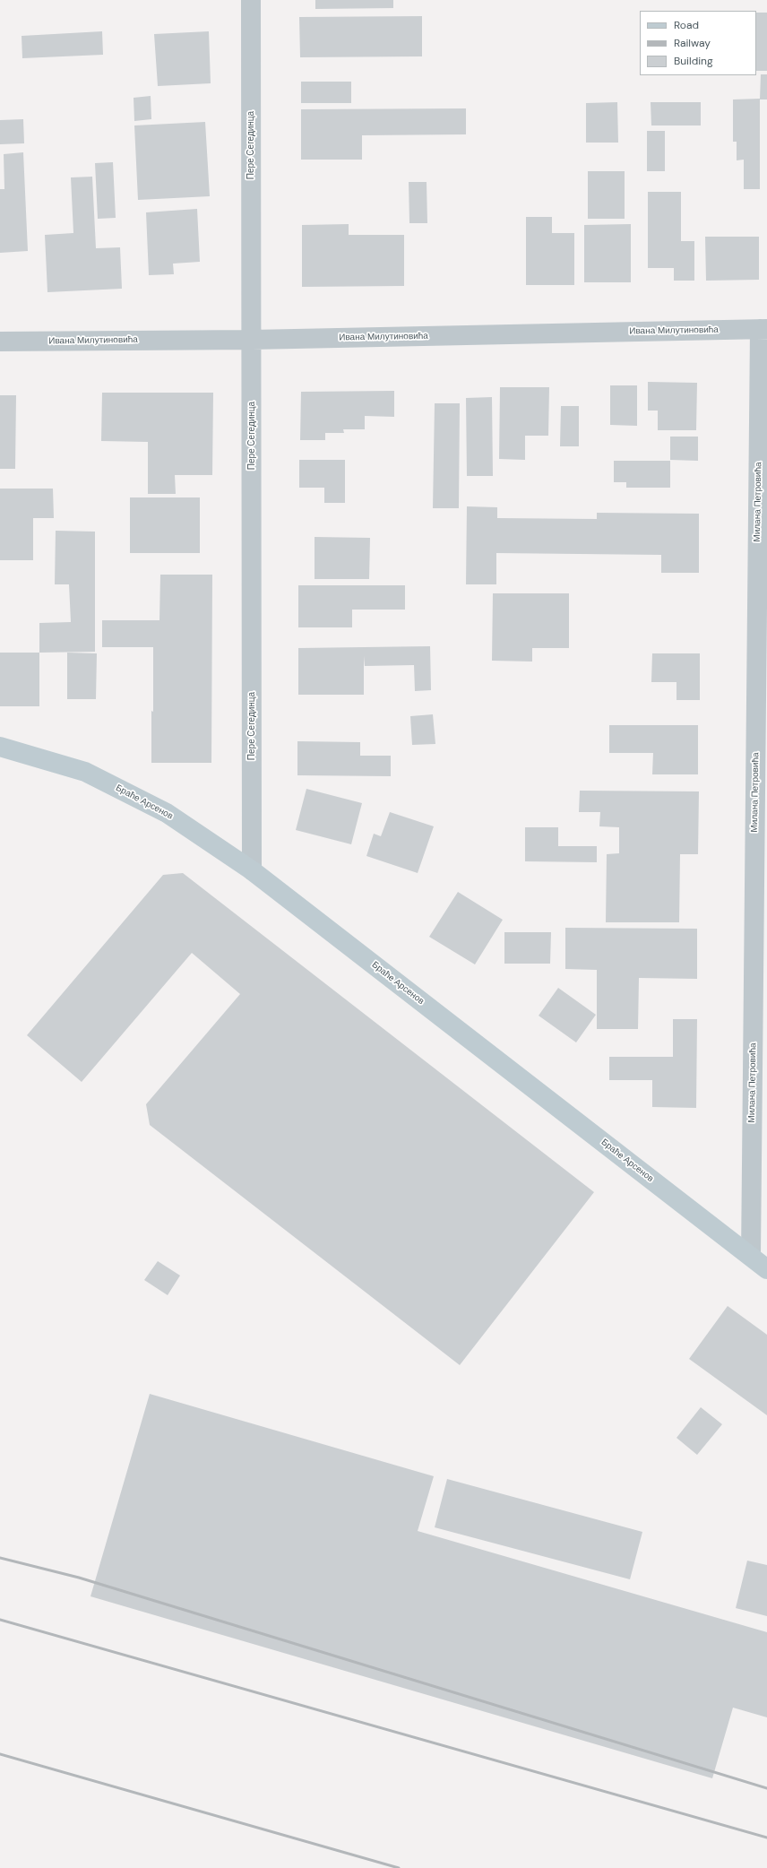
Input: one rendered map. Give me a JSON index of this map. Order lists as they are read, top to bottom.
{
  "streets": {
    "main road": ["Браће Арсенов"],
    "street": ["Пере Сегединца", "Ивана Милутиновића", "Милана Петровића"]
  },
  "crossings": [
    ["Пере Сегединца", "Ивана Милутиновића"],
    ["Пере Сегединца", "Браће Арсенов"],
    ["Ивана Милутиновића", "Милана Петровића"],
    ["Милана Петровића", "Браће Арсенов"]
  ],
  "legend": ["Road", "Railway", "Building"]
}
